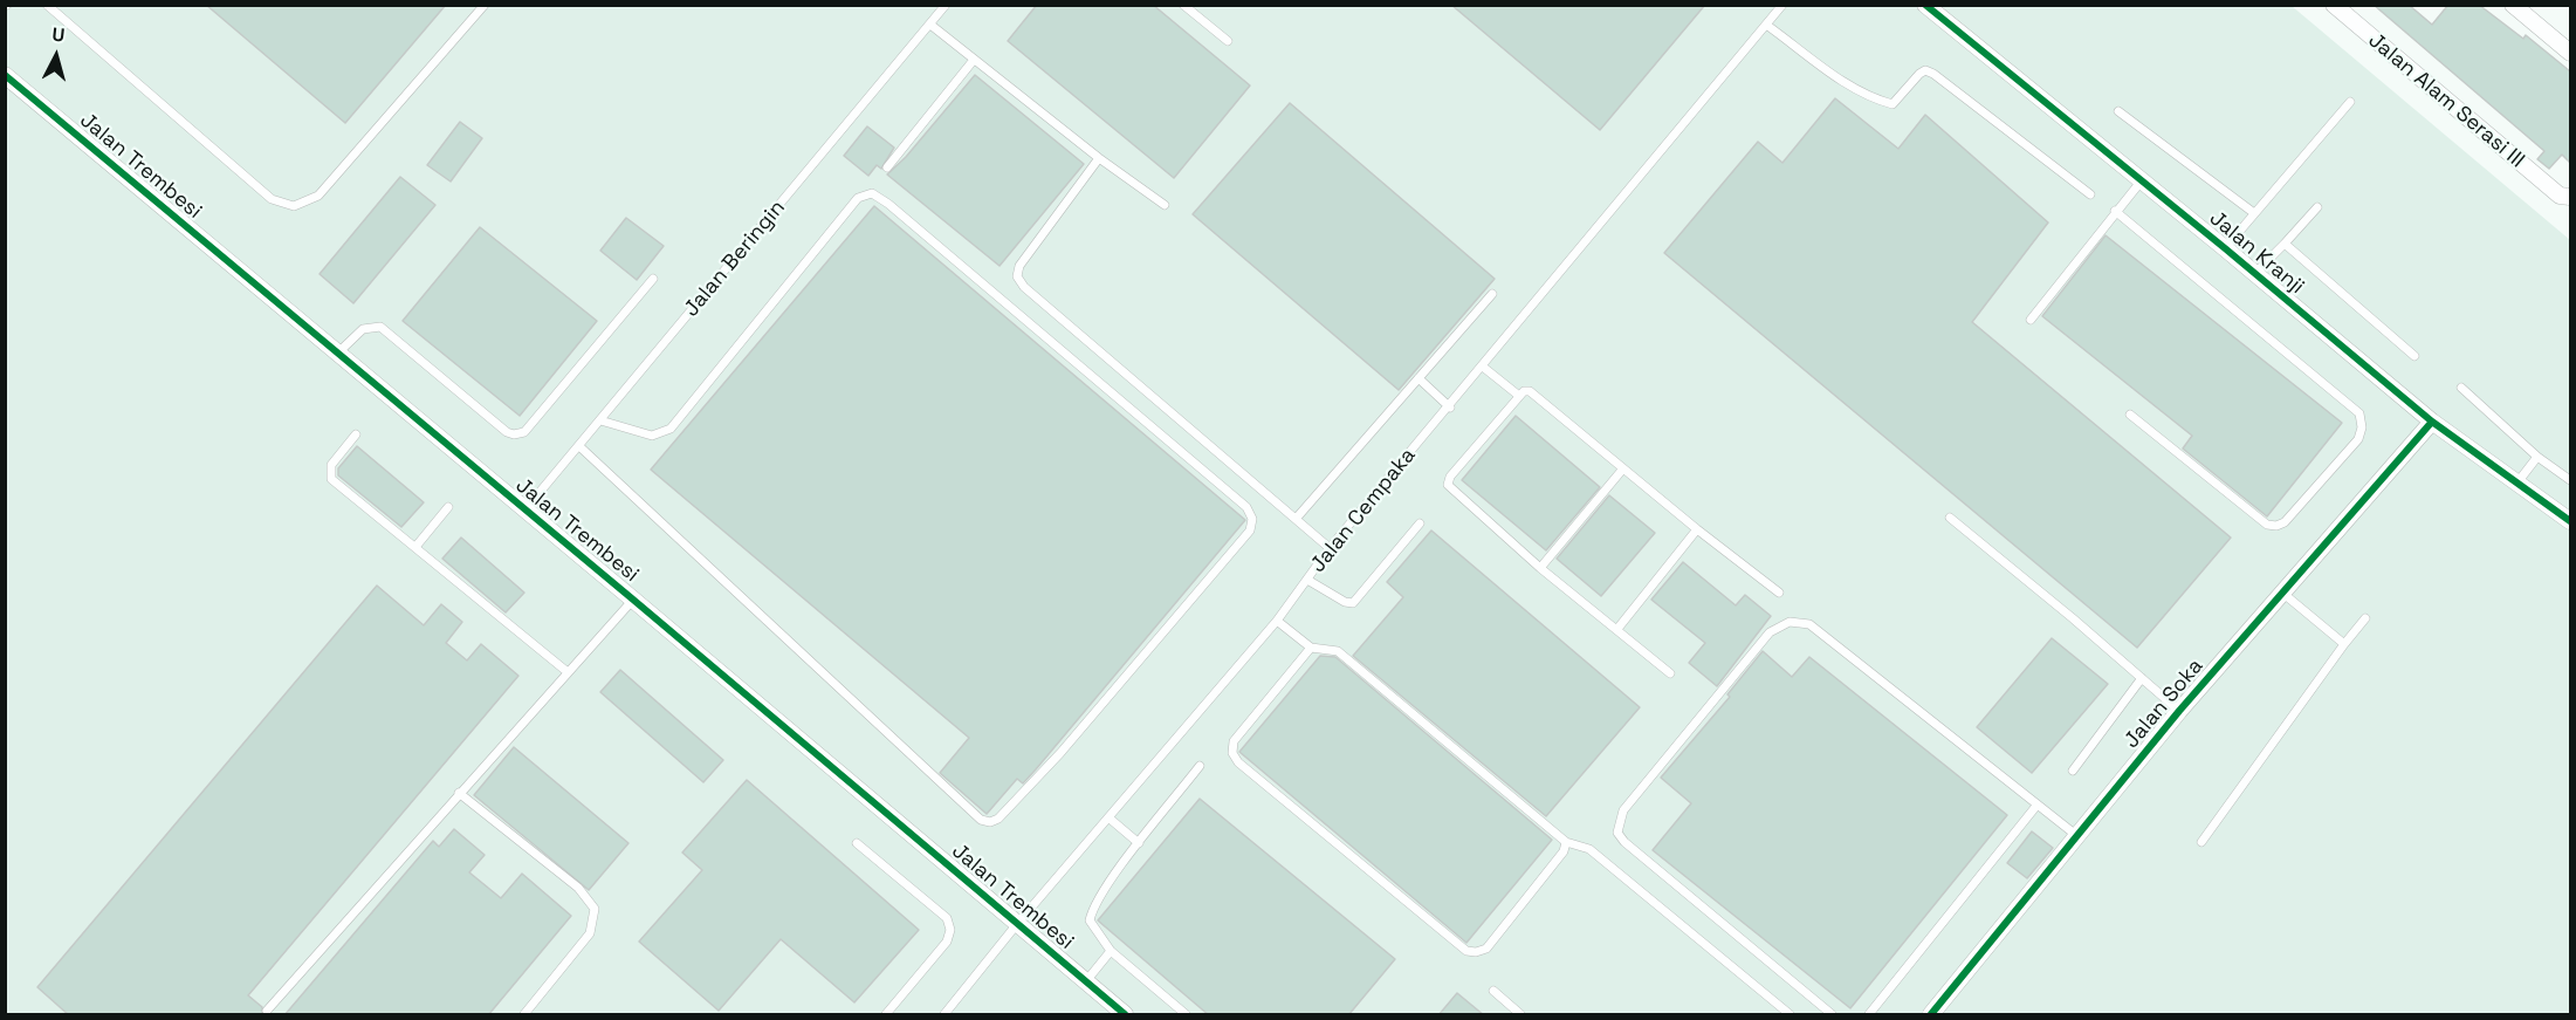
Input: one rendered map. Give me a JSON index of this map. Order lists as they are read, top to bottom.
{
  "streets": {
    "street": [
      "Jalan Alam Serasi III",
      "Jalan Trembesi",
      "Jalan Kranji",
      "Jalan Soka"
    ],
    "lane": ["Jalan Beringin", "Jalan Cempaka"]
  },
  "crossings": [
    ["Jalan Trembesi", "Jalan Beringin"],
    ["Jalan Trembesi", "Jalan Cempaka"],
    ["Jalan Kranji", "Jalan Soka"]
  ],
  "north": "top"
}
